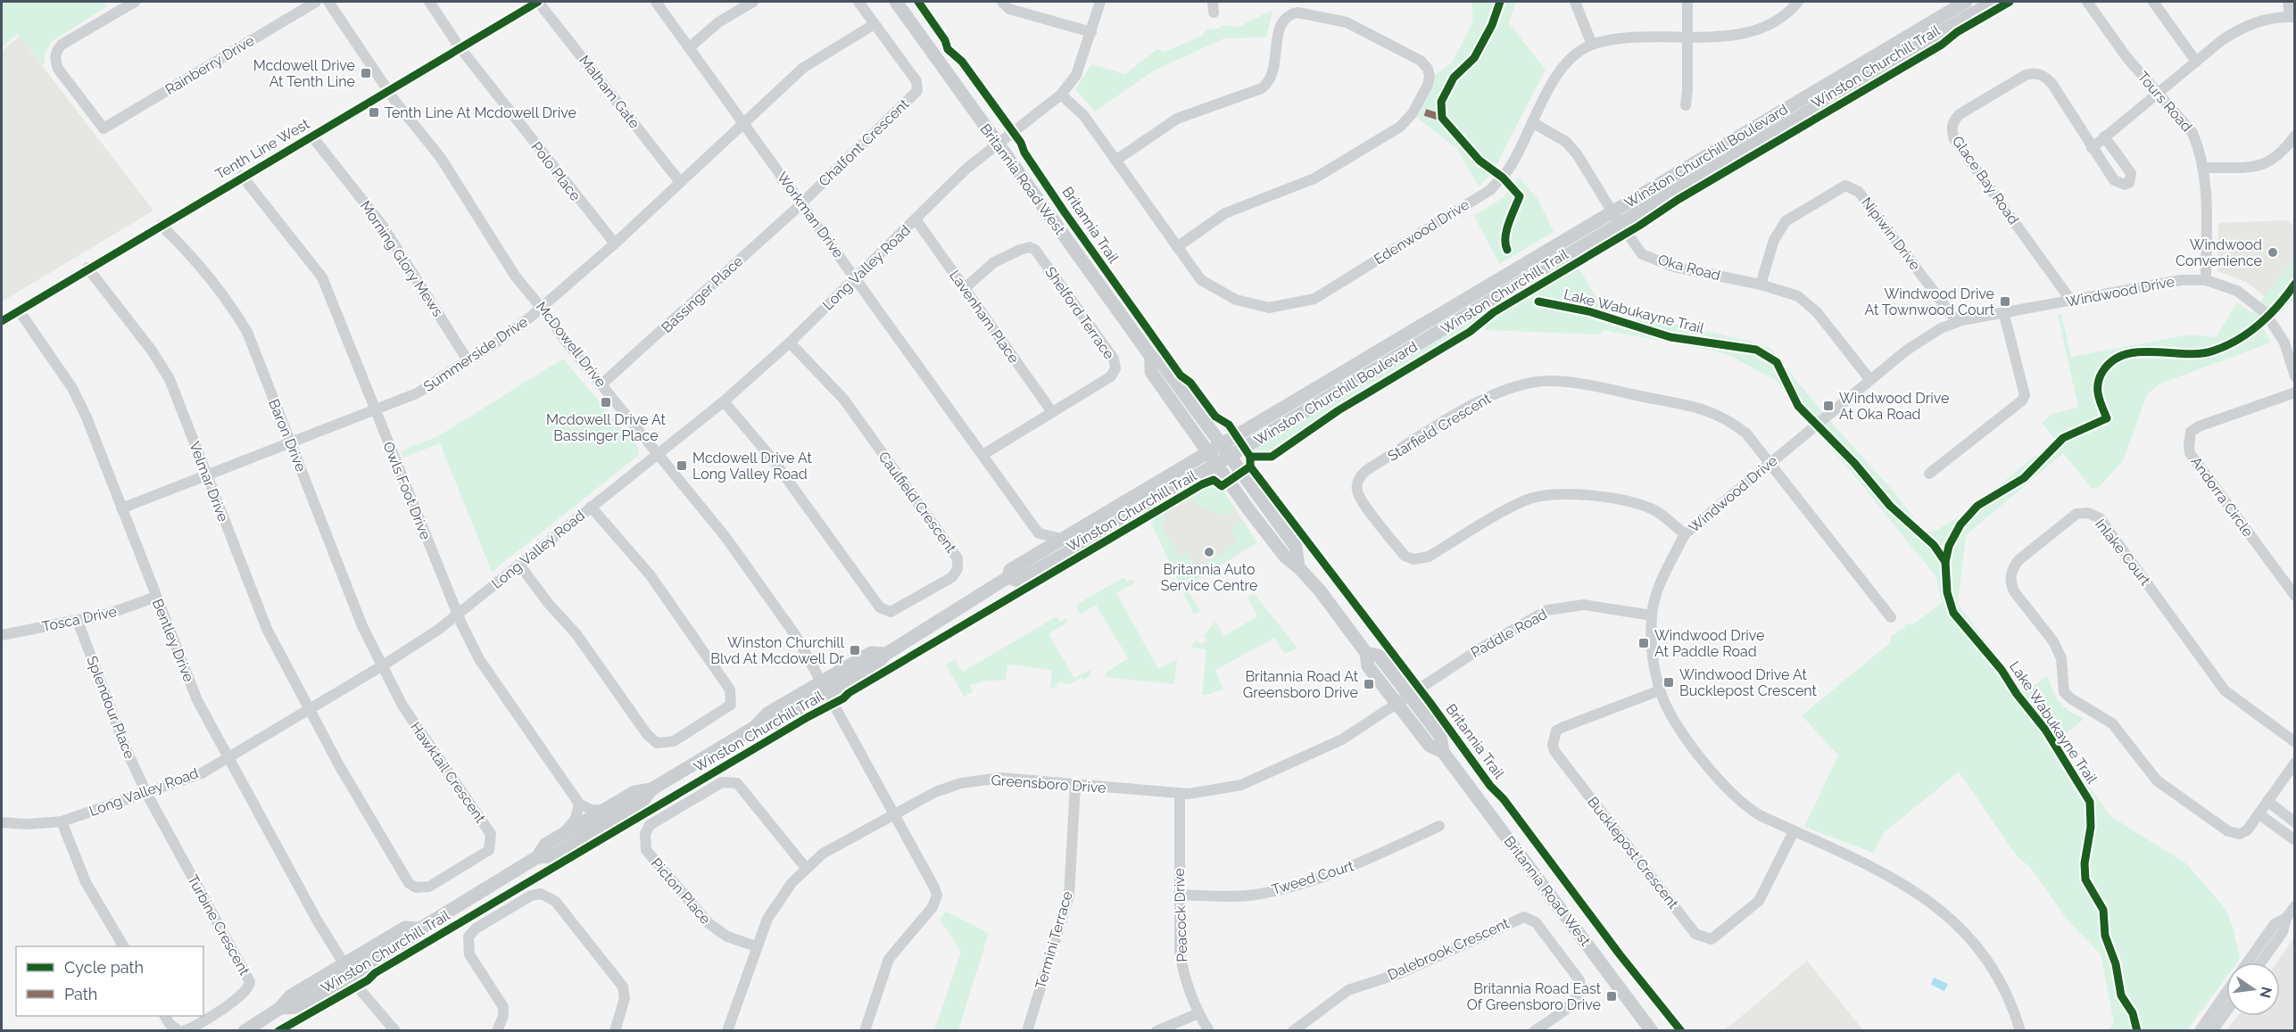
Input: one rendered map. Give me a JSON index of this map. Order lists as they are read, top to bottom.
{
  "streets": {
    "main road": ["Winston Churchill Boulevard", "Britannia Road West"],
    "street": [
      "Rainberry Drive",
      "Malham Gate",
      "Tours Road",
      "Chalfont Crescent",
      "Tenth Line West",
      "Polo Place",
      "Glace Bay Road",
      "Workman Drive",
      "Edenwood Drive",
      "Nipiwin Drive",
      "Morning Glory Mews",
      "Long Valley Road",
      "Oka Road",
      "Windwood Drive",
      "Bassinger Place",
      "Shelford Terrace",
      "Lavenham Place",
      "McDowell Drive",
      "Summerside Drive",
      "Starfield Crescent",
      "Baron Drive",
      "Velmar Drive",
      "Owls Foot Drive",
      "Andorra Circle",
      "Caulfield Crescent",
      "Inlake Court",
      "Tosca Drive",
      "Paddle Road",
      "Bentley Drive",
      "Splendour Place",
      "Hawktail Crescent",
      "Greensboro Drive",
      "Bucklepost Crescent",
      "Tweed Court",
      "Picton Place",
      "Peacock Drive",
      "Turbine Crescent",
      "Termini Terrace",
      "Dalebrook Crescent"
    ],
    "cycle path": ["Winston Churchill Trail", "Britannia Trail", "Lake Wabukayne Trail"]
  },
  "crossings": [
    ["Malham Gate", "Tenth Line West"],
    ["Malham Gate", "Summerside Drive"],
    ["Tours Road", "Windwood Drive"],
    ["Chalfont Crescent", "Workman Drive"],
    ["Chalfont Crescent", "Bassinger Place"],
    ["Chalfont Crescent", "Summerside Drive"],
    ["Tenth Line West", "Polo Place"],
    ["Tenth Line West", "Morning Glory Mews"],
    ["Tenth Line West", "McDowell Drive"],
    ["Tenth Line West", "Baron Drive"],
    ["Tenth Line West", "Velmar Drive"],
    ["Tenth Line West", "Owls Foot Drive"],
    ["Tenth Line West", "Bentley Drive"],
    ["Winston Churchill Boulevard", "Britannia Road West"],
    ["Winston Churchill Boulevard", "Oka Road"],
    ["Winston Churchill Boulevard", "McDowell Drive"],
    ["Winston Churchill Boulevard", "Bentley Drive"],
    ["Polo Place", "Summerside Drive"],
    ["Britannia Road West", "Long Valley Road"],
    ["Britannia Road West", "Paddle Road"],
    ["Britannia Road West", "Greensboro Drive"],
    ["Glace Bay Road", "Windwood Drive"],
    ["Workman Drive", "Long Valley Road"],
    ["Workman Drive", "Bassinger Place"],
    ["Workman Drive", "Shelford Terrace"],
    ["Workman Drive", "Summerside Drive"],
    ["Edenwood Drive", "Long Valley Road"],
    ["Edenwood Drive", "Oka Road"],
    ["Nipiwin Drive", "Oka Road"],
    ["Nipiwin Drive", "Windwood Drive"],
    ["Morning Glory Mews", "Summerside Drive"],
    ["Long Valley Road", "Lavenham Place"],
    ["Long Valley Road", "McDowell Drive"],
    ["Long Valley Road", "Baron Drive"],
    ["Long Valley Road", "Velmar Drive"],
    ["Long Valley Road", "Owls Foot Drive"],
    ["Long Valley Road", "Caulfield Crescent"],
    ["Long Valley Road", "Bentley Drive"],
    ["Long Valley Road", "Splendour Place"],
    ["Long Valley Road", "Hawktail Crescent"],
    ["Long Valley Road", "Turbine Crescent"],
    ["Oka Road", "Windwood Drive"],
    ["Windwood Drive", "Starfield Crescent"],
    ["Windwood Drive", "Paddle Road"],
    ["Windwood Drive", "Bucklepost Crescent"],
    ["Bassinger Place", "McDowell Drive"],
    ["Shelford Terrace", "Lavenham Place"],
    ["McDowell Drive", "Summerside Drive"],
    ["McDowell Drive", "Greensboro Drive"],
    ["Summerside Drive", "Baron Drive"],
    ["Summerside Drive", "Velmar Drive"],
    ["Summerside Drive", "Owls Foot Drive"],
    ["Summerside Drive", "Bentley Drive"],
    ["Baron Drive", "Hawktail Crescent"],
    ["Velmar Drive", "Hawktail Crescent"],
    ["Tosca Drive", "Bentley Drive"],
    ["Tosca Drive", "Splendour Place"],
    ["Paddle Road", "Greensboro Drive"],
    ["Splendour Place", "Turbine Crescent"],
    ["Greensboro Drive", "Picton Place"],
    ["Greensboro Drive", "Peacock Drive"],
    ["Greensboro Drive", "Termini Terrace"],
    ["Tweed Court", "Peacock Drive"]
  ],
  "places": {
    "transit": [
      "Mcdowell Drive At Tenth Line",
      "Tenth Line At Mcdowell Drive",
      "Windwood Drive At Townwood Court",
      "Mcdowell Drive At Bassinger Place",
      "Windwood Drive At Oka Road",
      "Mcdowell Drive At Long Valley Road",
      "Windwood Drive At Paddle Road",
      "Winston Churchill Blvd At Mcdowell Dr",
      "Windwood Drive At Bucklepost Crescent",
      "Britannia Road At Greensboro Drive",
      "Britannia Road East Of Greensboro Drive"
    ],
    "other": ["Windwood Convenience", "Britannia Auto Service Centre"]
  },
  "legend": ["Cycle path", "Path"],
  "north": "right"
}
